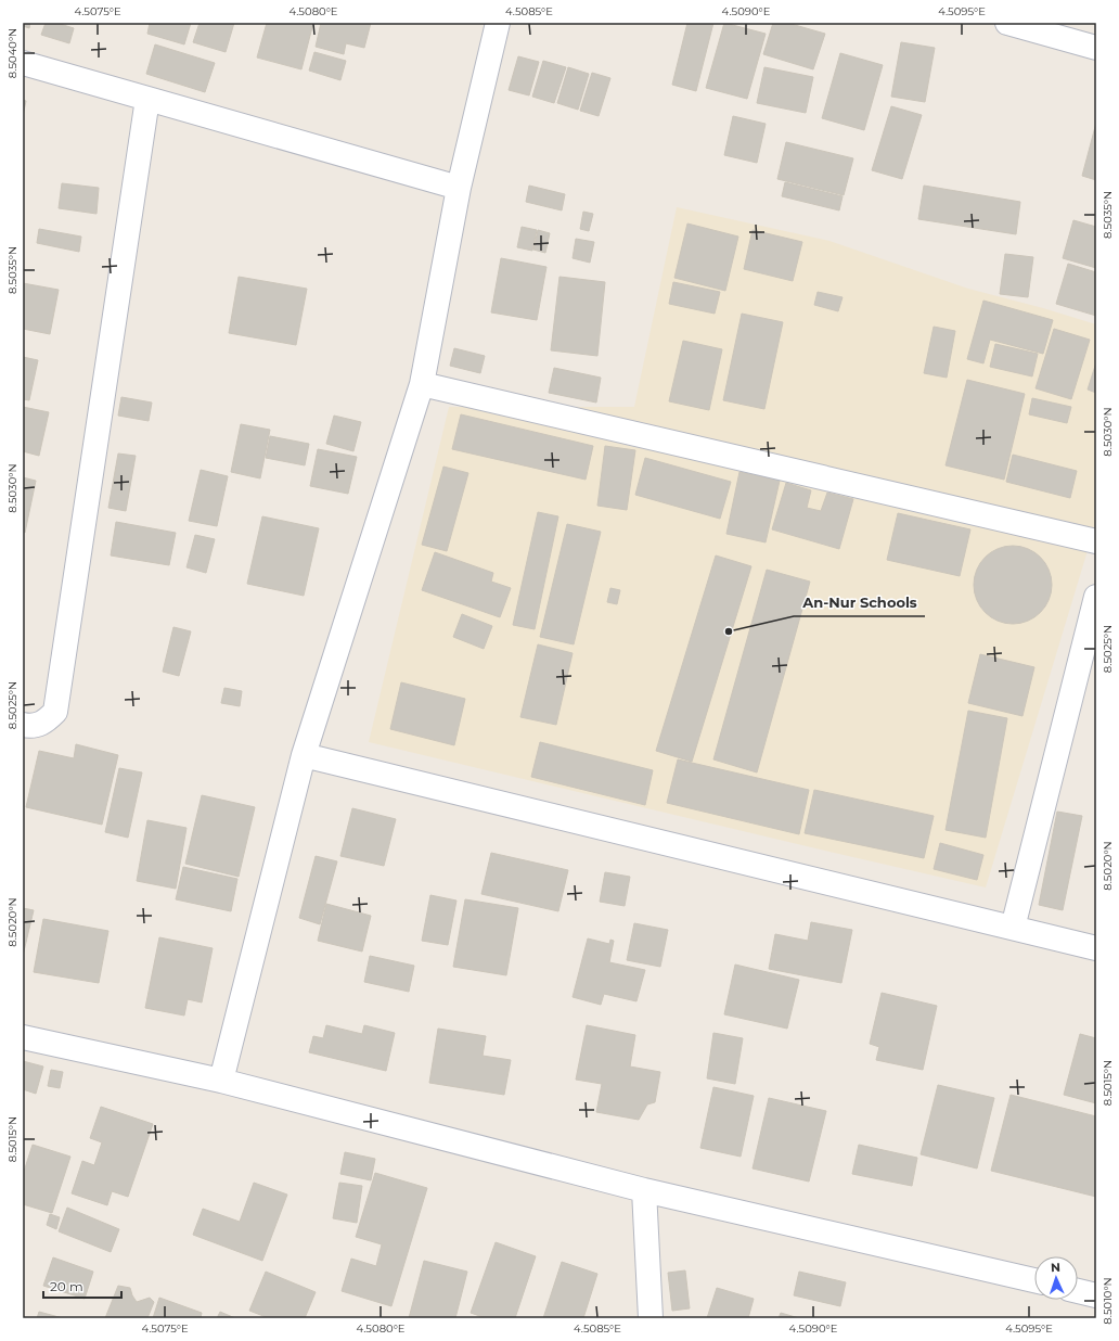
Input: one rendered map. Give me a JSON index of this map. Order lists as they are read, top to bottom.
{
  "places": ["An-Nur Schools"],
  "scale_bar": "20 m",
  "north": "top",
  "coordinates": [
    "4.5075°E",
    "4.5080°E",
    "4.5085°E",
    "4.5090°E",
    "4.5095°E",
    "8.5040°N",
    "8.5035°N",
    "8.5030°N",
    "8.5025°N",
    "8.5020°N",
    "8.5015°N",
    "8.5010°N"
  ]
}
